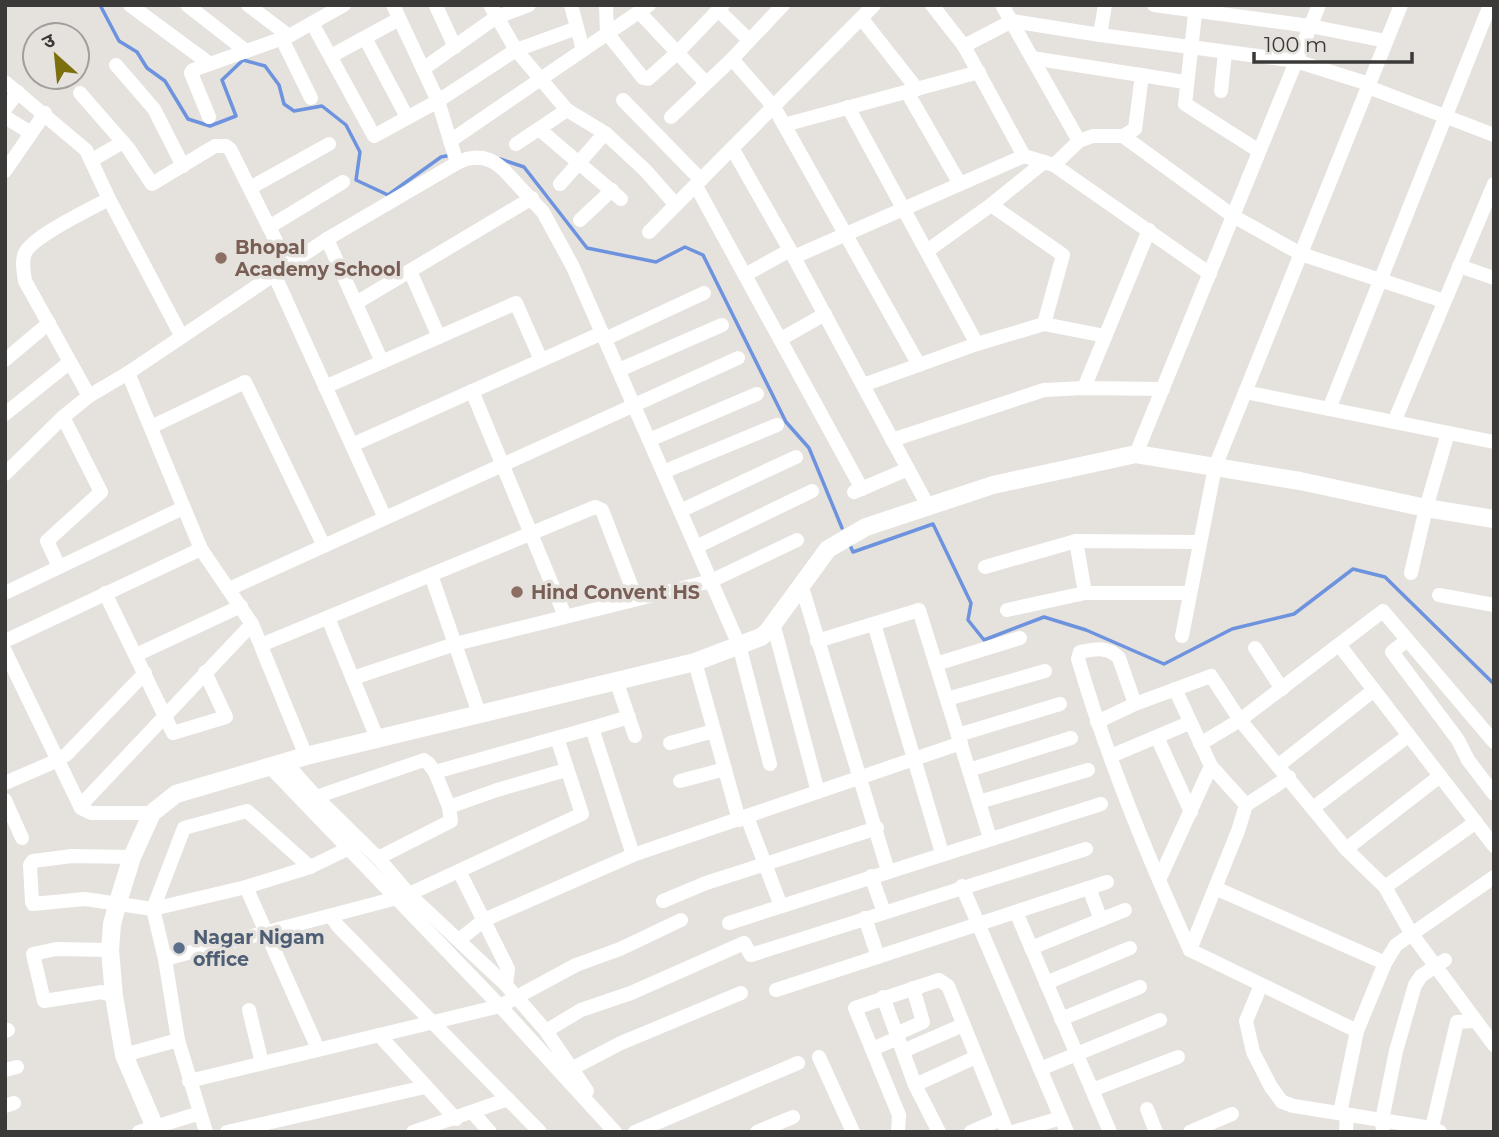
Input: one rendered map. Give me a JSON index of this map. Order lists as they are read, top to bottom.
{
  "places": ["Bhopal Academy School", "Hind Convent HS", "Nagar Nigam office"],
  "scale_bar": "100 m",
  "north": "top left"
}
